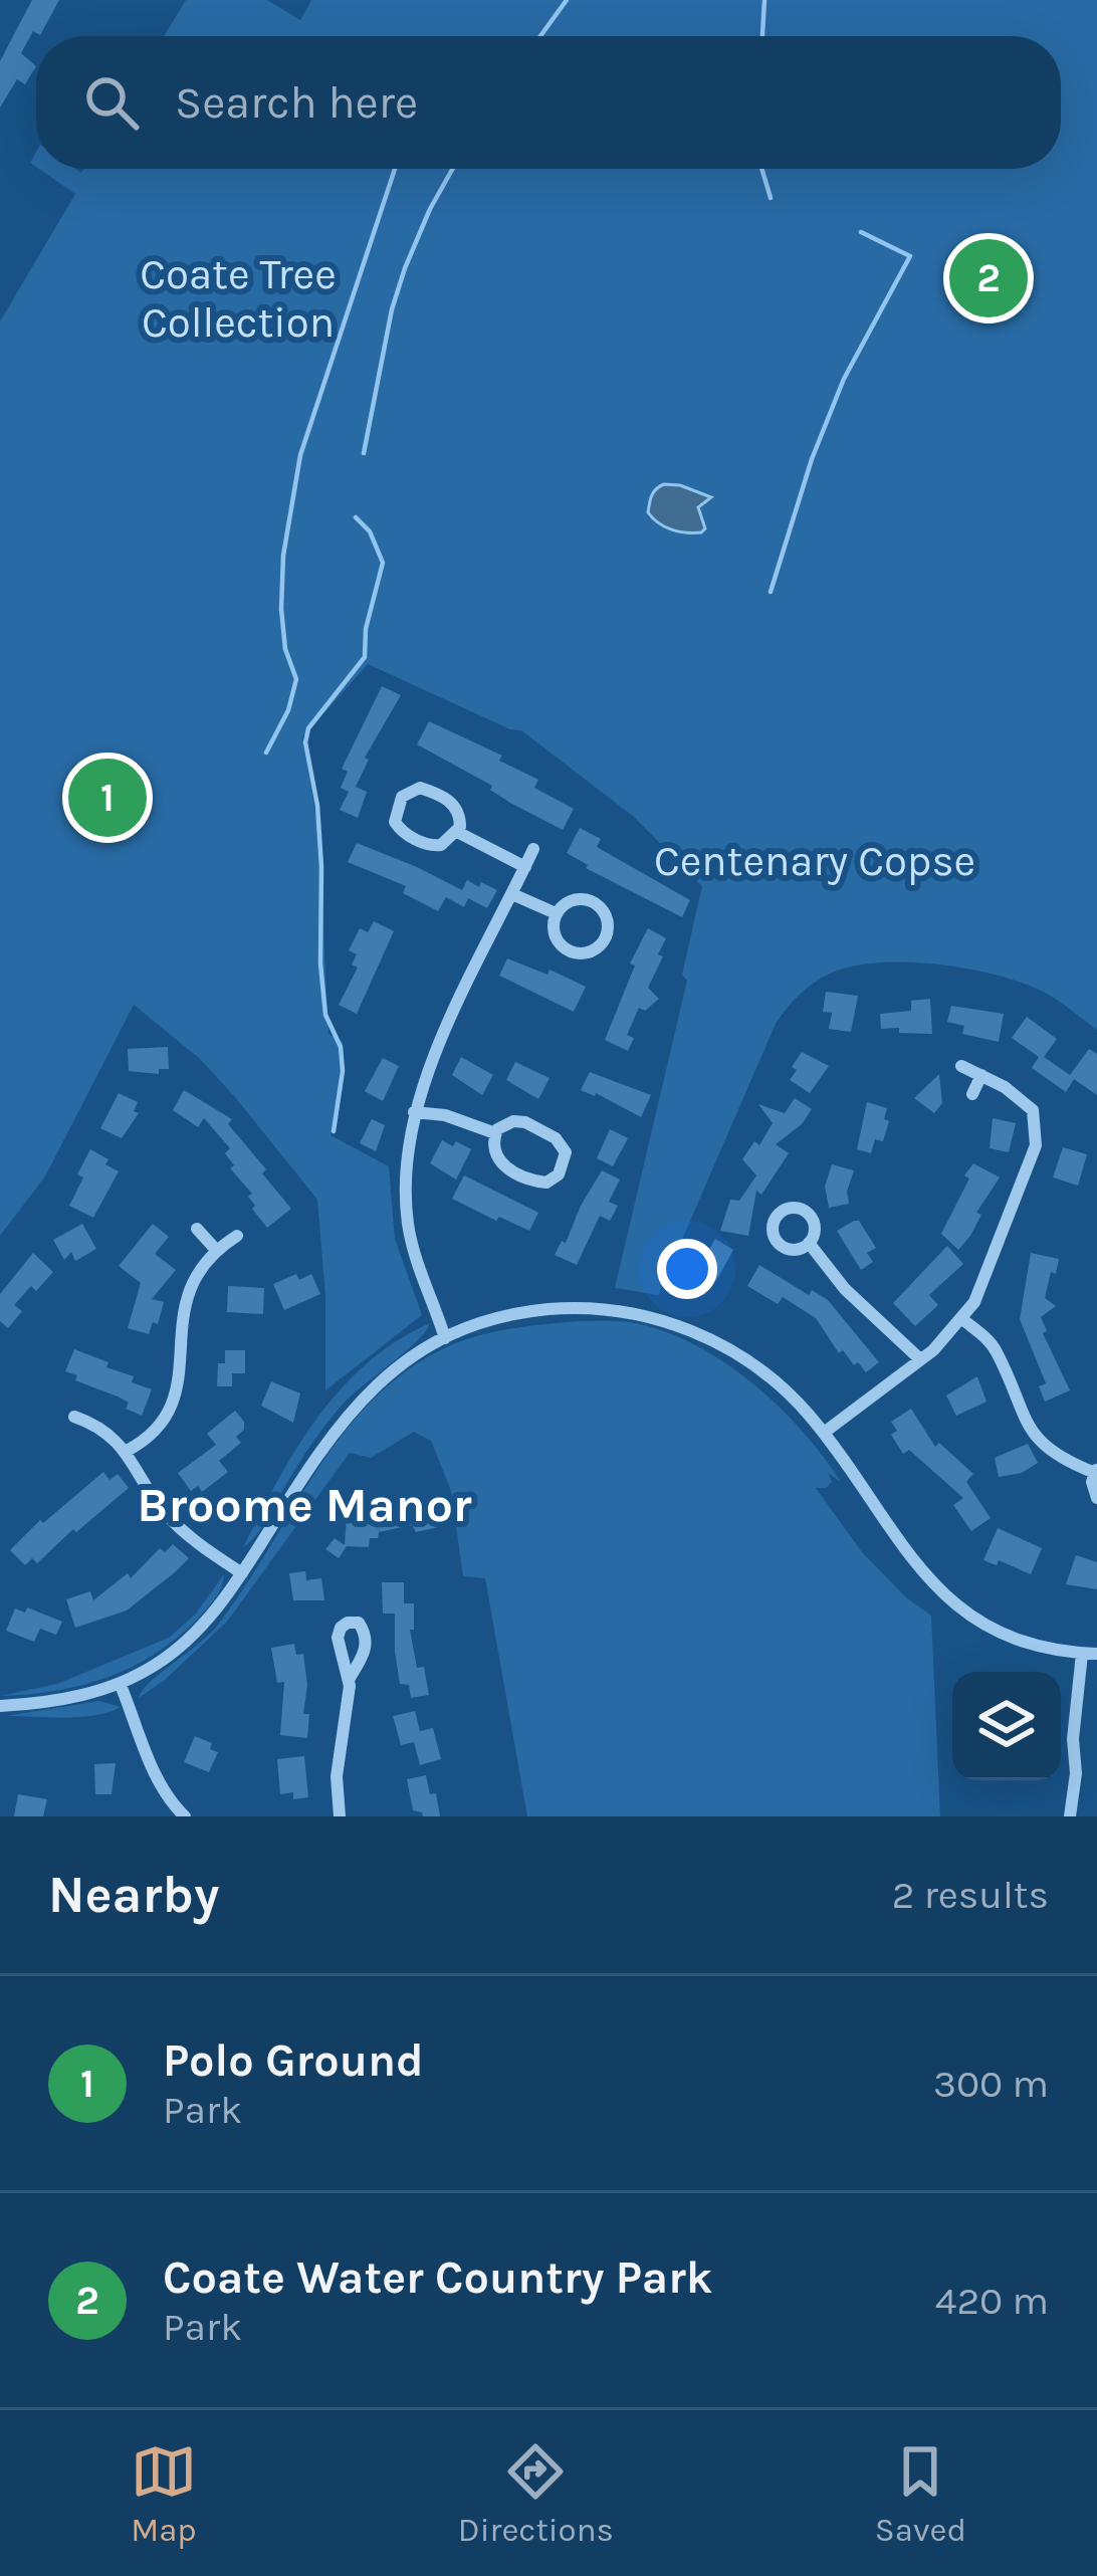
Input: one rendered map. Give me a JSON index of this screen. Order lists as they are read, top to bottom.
{
  "districts": ["Broome Manor"],
  "parks": ["Coate Tree Collection", "Centenary Copse"],
  "page": {
    "search": "Search here",
    "pins": ["2", "1"],
    "heading": ["Nearby", "2 results"],
    "list": [
      {
        "mark": "1",
        "name": "Polo Ground",
        "note": "Park",
        "value": "300 m"
      },
      {
        "mark": "2",
        "name": "Coate Water Country Park",
        "note": "Park",
        "value": "420 m"
      }
    ],
    "nav": ["Map", "Directions", "Saved"]
  }
}
